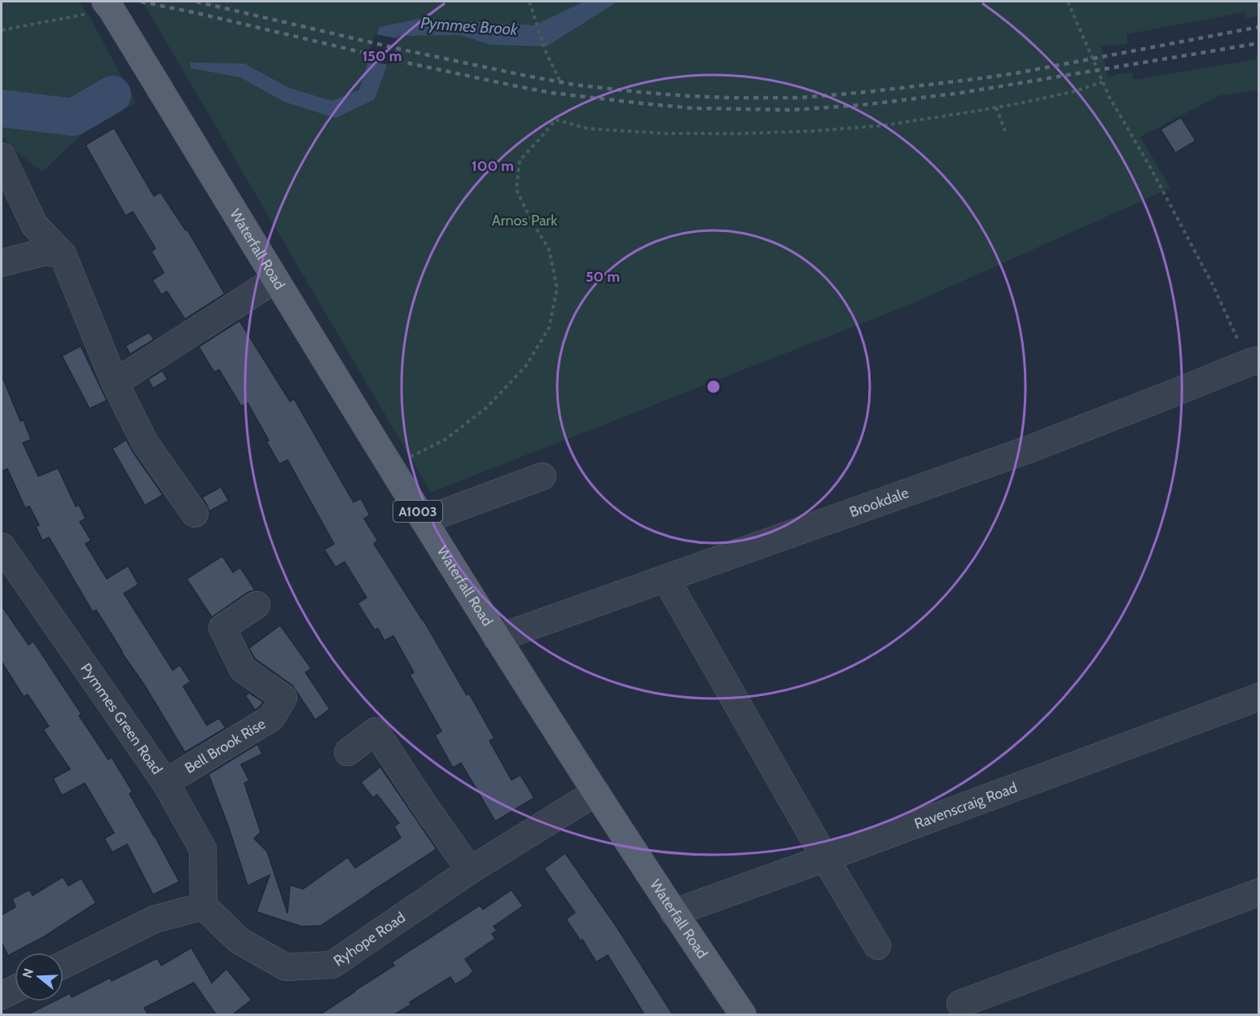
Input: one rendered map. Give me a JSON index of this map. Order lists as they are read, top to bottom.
{
  "streets": {
    "main road": ["Waterfall Road", "A1003"],
    "street": [
      "Brookdale",
      "Pymmes Green Road",
      "Bell Brook Rise",
      "Ravenscraig Road",
      "Ryhope Road"
    ]
  },
  "crossings": [
    ["Waterfall Road", "Brookdale"],
    ["Waterfall Road", "Ravenscraig Road"],
    ["Waterfall Road", "Ryhope Road"],
    ["Pymmes Green Road", "Bell Brook Rise"],
    ["Pymmes Green Road", "Ryhope Road"]
  ],
  "water": ["Pymmes Brook"],
  "parks": ["Arnos Park"],
  "north": "left",
  "rings": ["150 m", "100 m", "50 m"]
}
